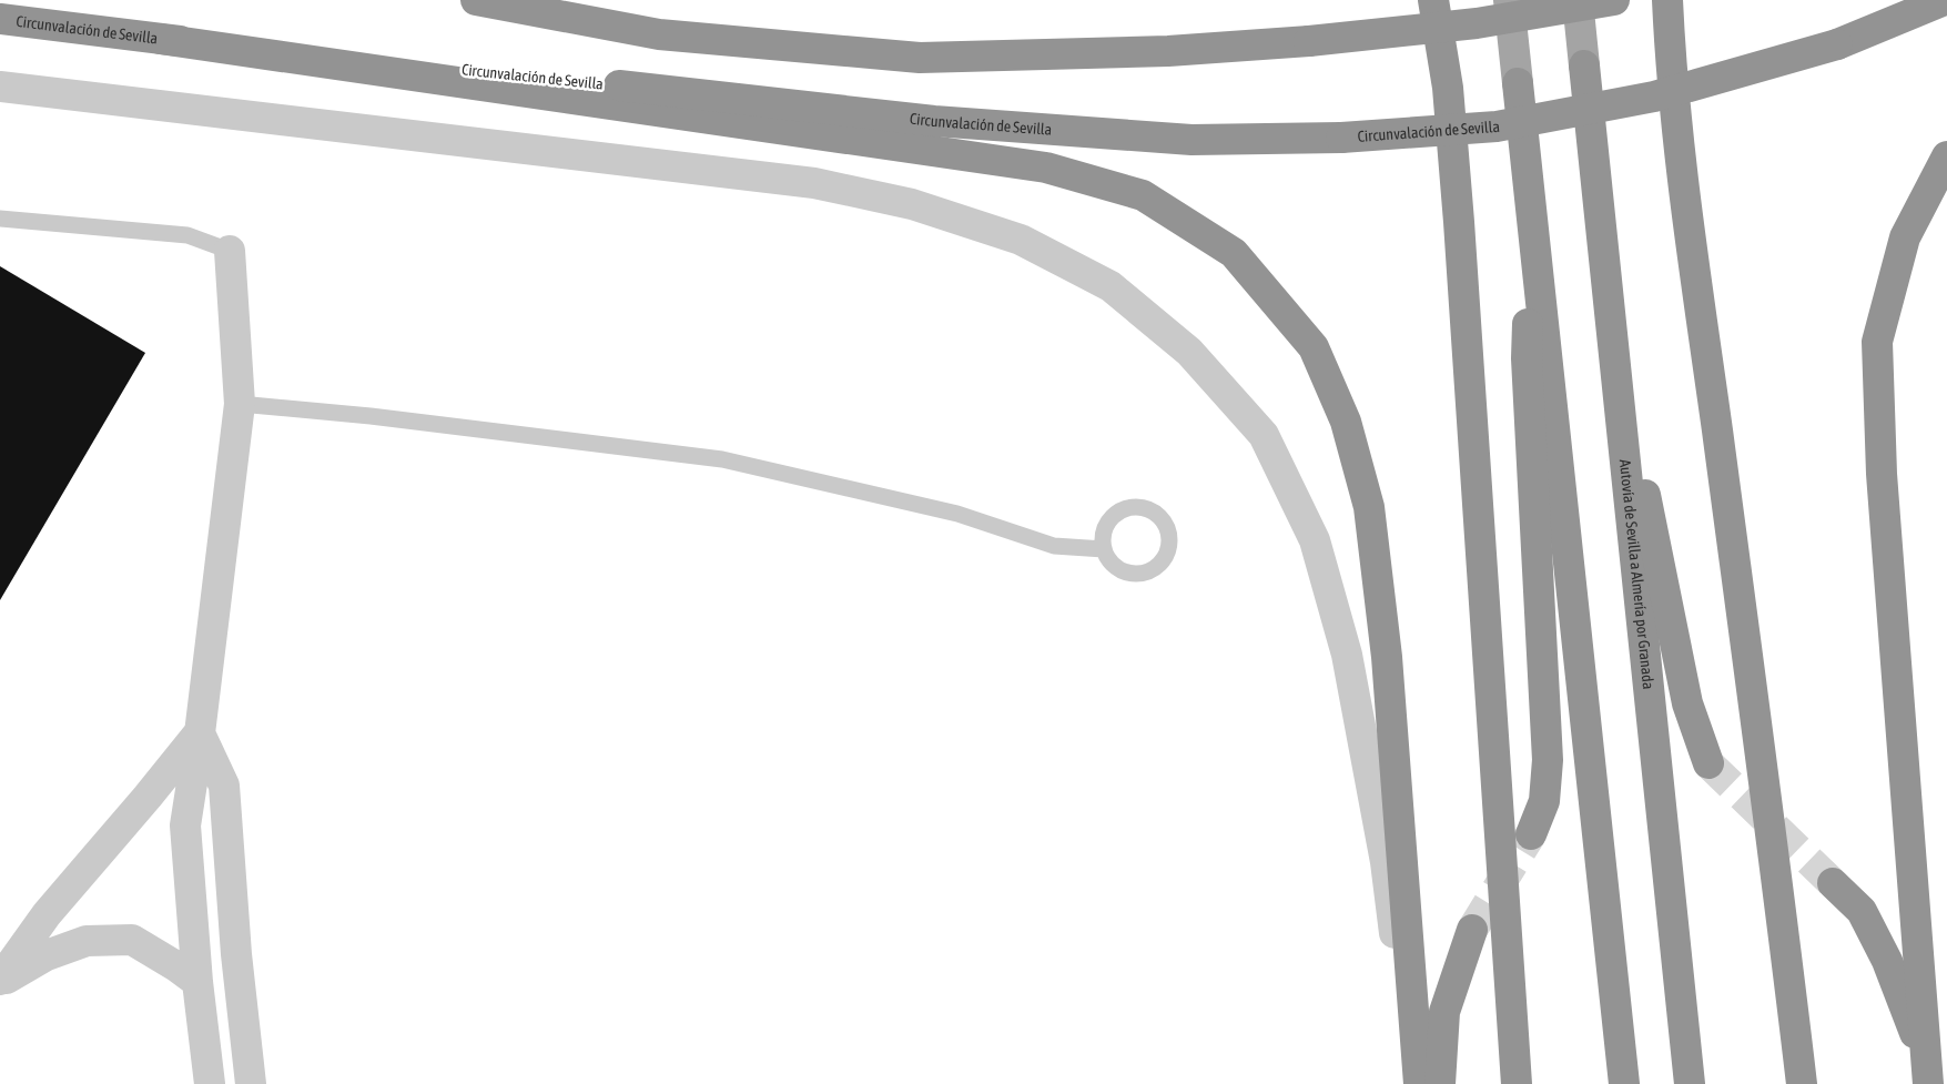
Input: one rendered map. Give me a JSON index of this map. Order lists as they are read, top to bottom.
{
  "streets": {
    "highway": ["Circunvalación de Sevilla", "Autovía de Sevilla a Almería por Granada"]
  }
}
